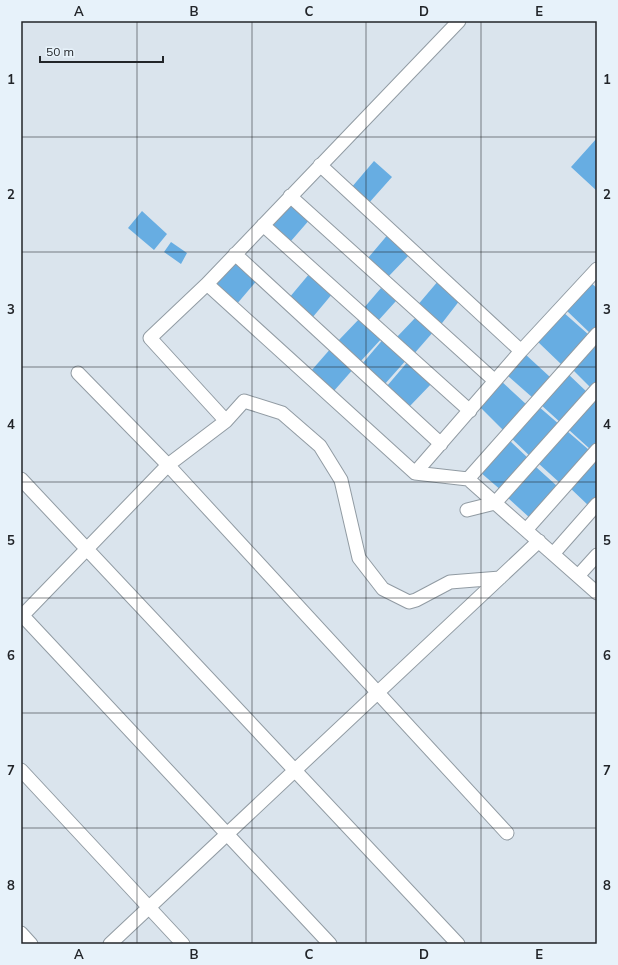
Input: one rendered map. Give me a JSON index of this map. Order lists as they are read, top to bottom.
{
  "scale_bar": "50 m",
  "grid": {
    "columns": [
      "A",
      "B",
      "C",
      "D",
      "E"
    ],
    "rows": [
      "1",
      "2",
      "3",
      "4",
      "5",
      "6",
      "7",
      "8"
    ]
  }
}
